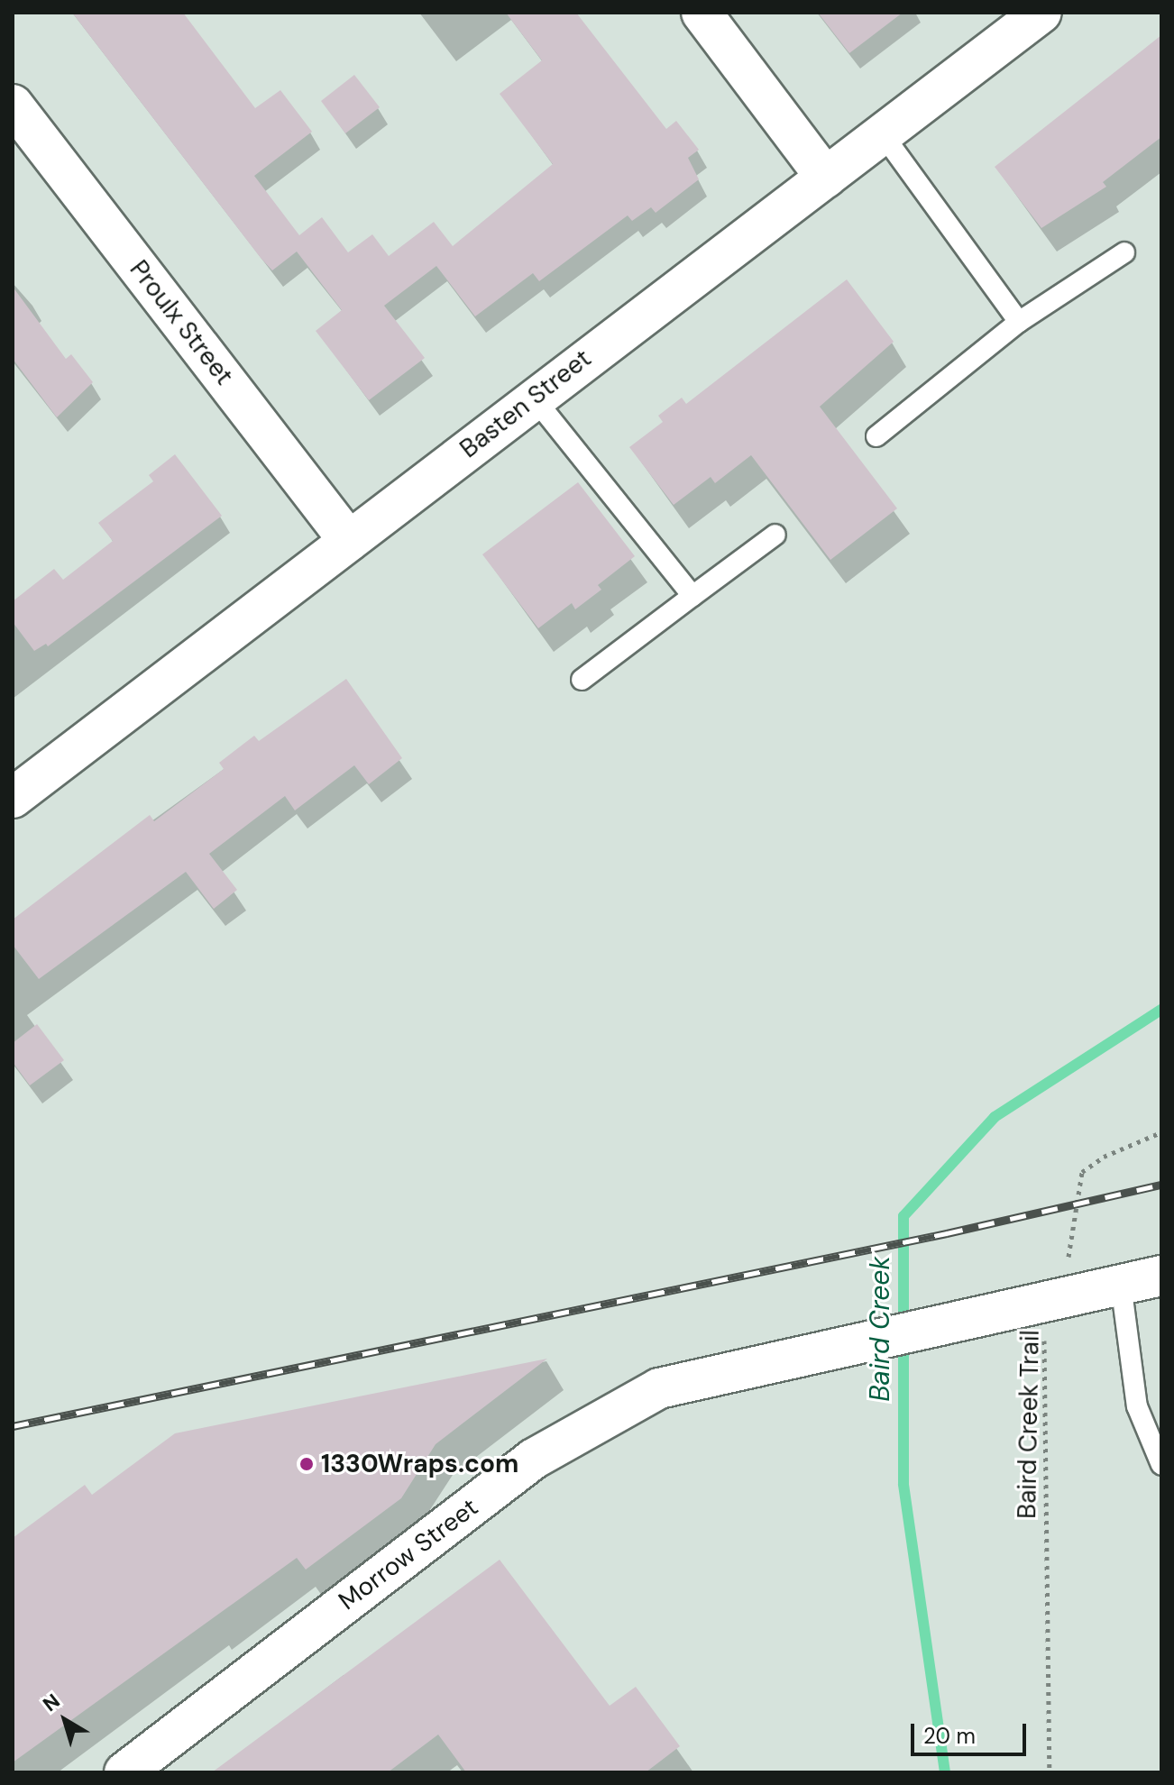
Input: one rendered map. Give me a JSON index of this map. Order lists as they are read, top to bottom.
{
  "streets": {
    "street": ["Proulx Street", "Basten Street", "Morrow Street"],
    "path": ["Baird Creek Trail"]
  },
  "crossings": [
    ["Proulx Street", "Basten Street"],
    ["Baird Creek Trail", "Morrow Street"]
  ],
  "water": ["Baird Creek"],
  "places": ["1330Wraps.com"],
  "scale_bar": "20 m",
  "north": "top left"
}
